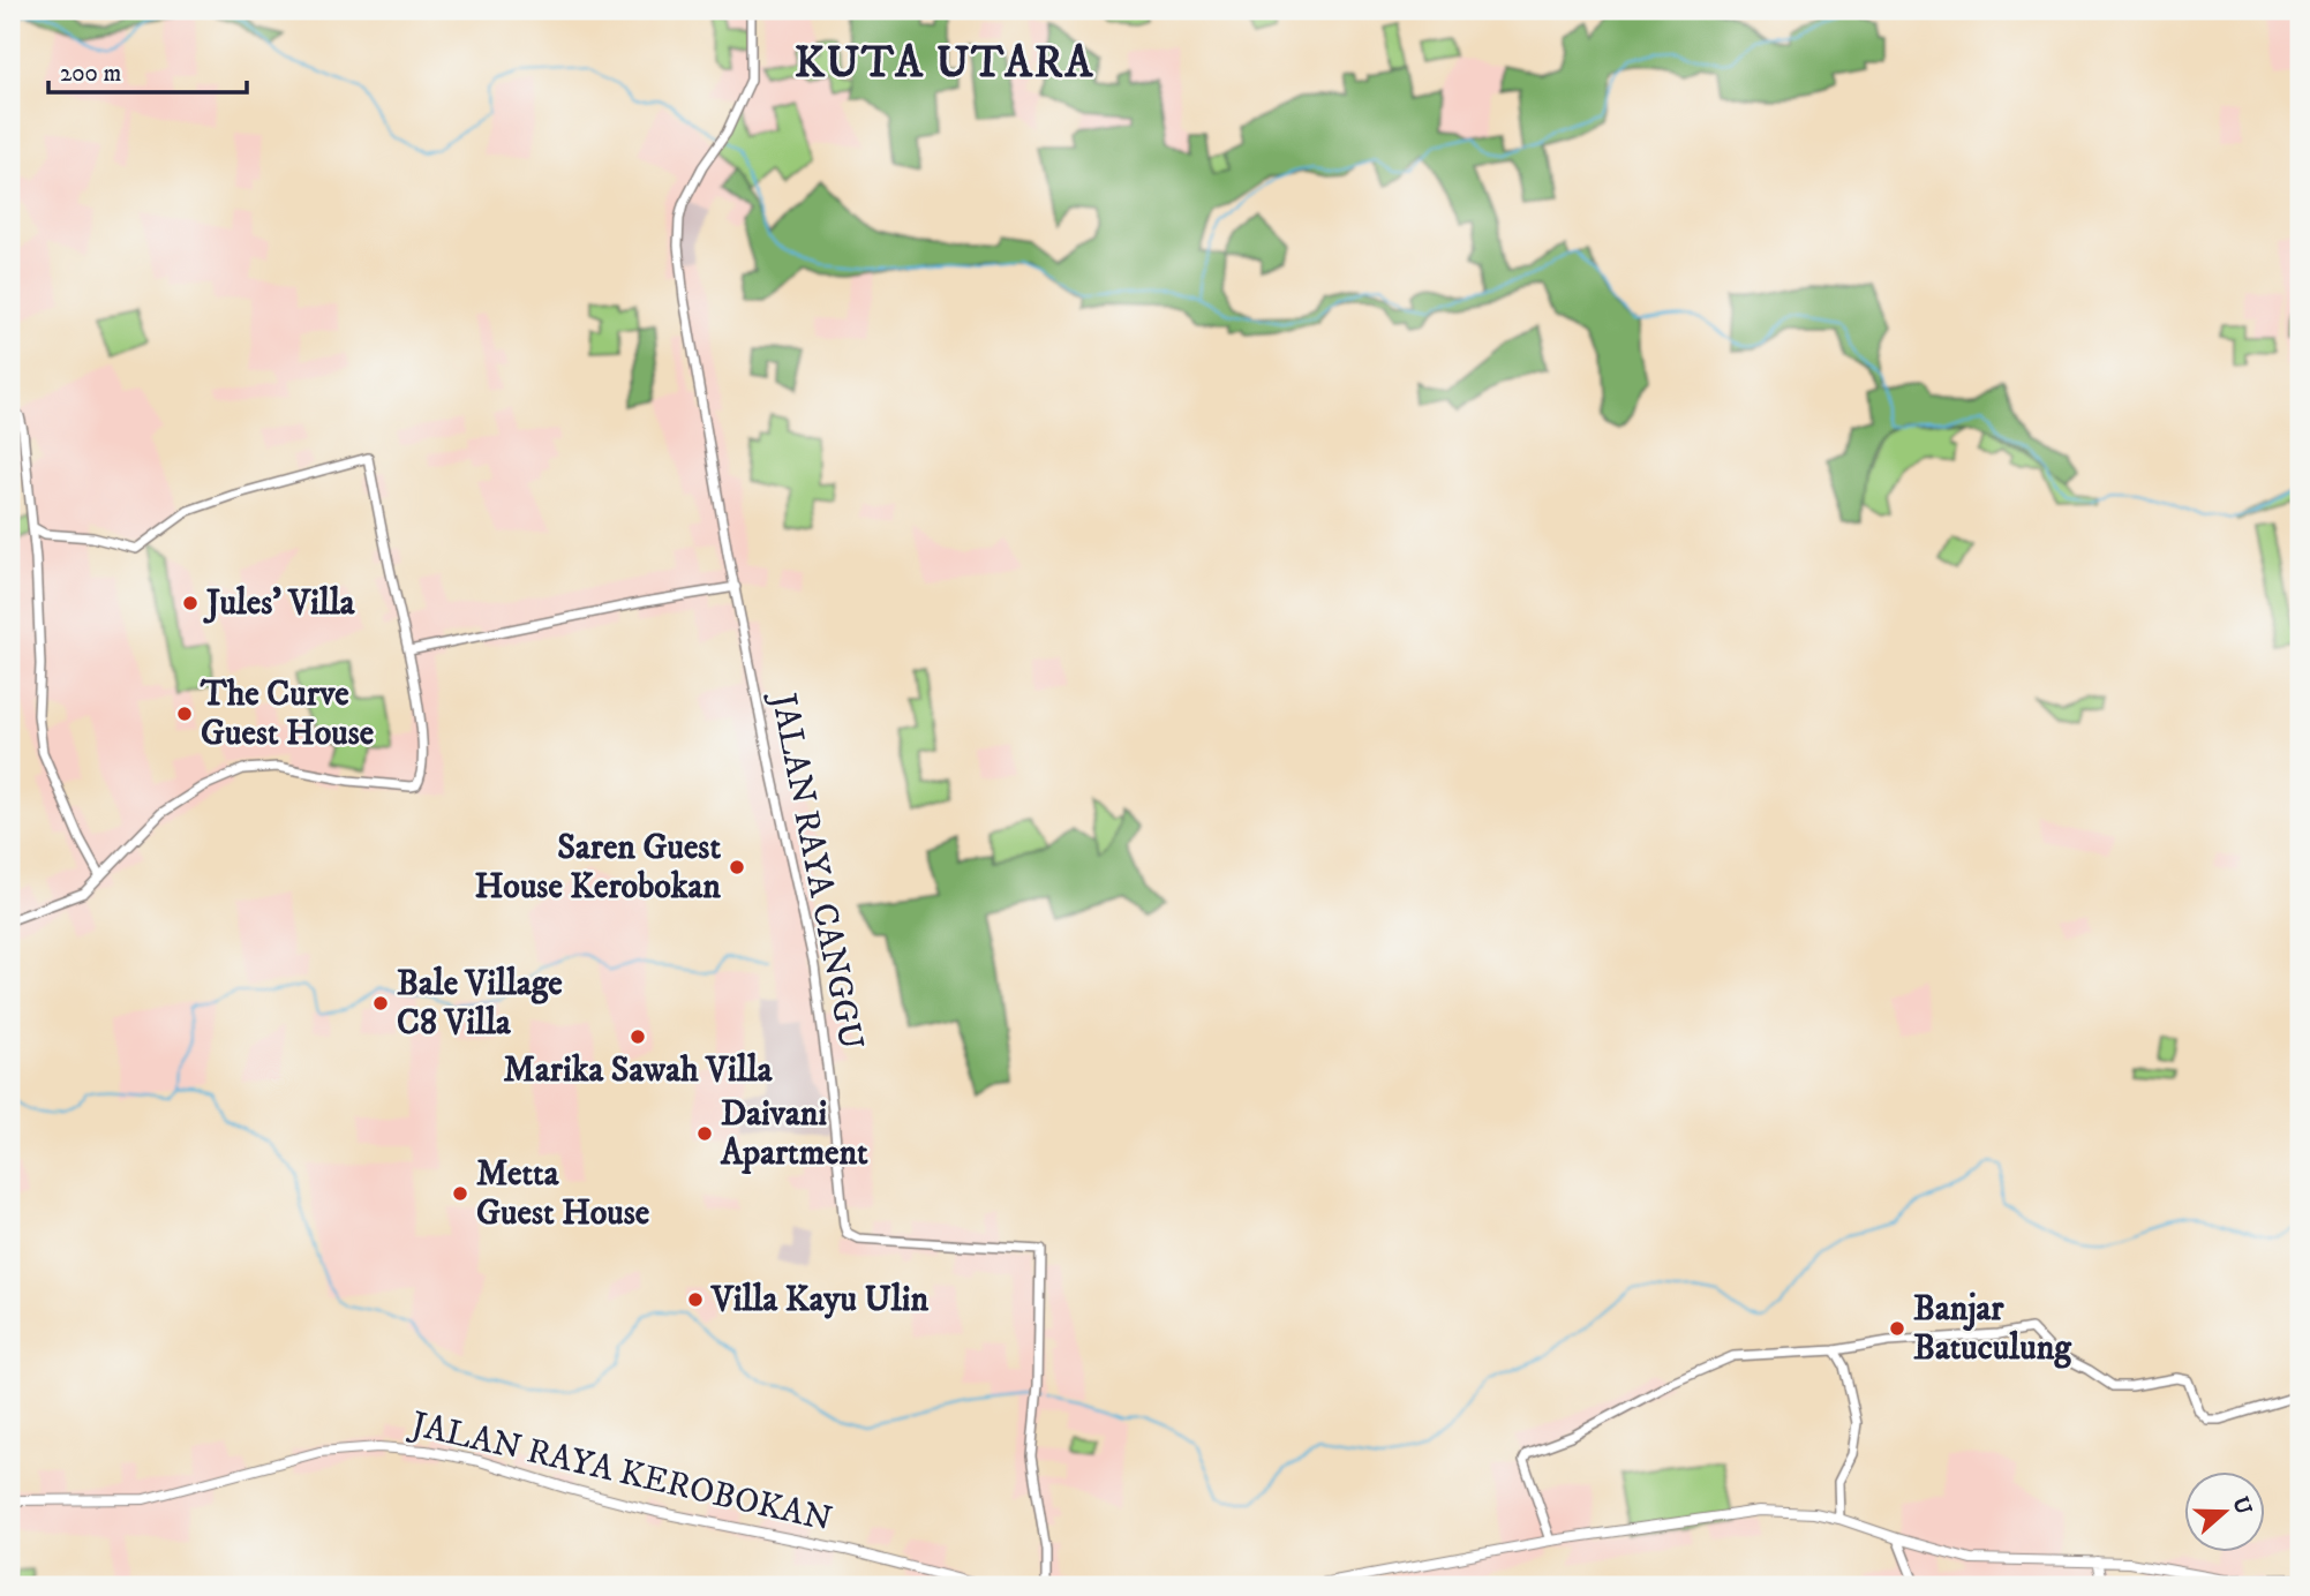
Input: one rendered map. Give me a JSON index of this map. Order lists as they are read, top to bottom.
{
  "streets": {
    "main road": ["JALAN RAYA KEROBOKAN"],
    "street": ["JALAN RAYA CANGGU"]
  },
  "districts": ["KUTA UTARA"],
  "places": [
    "Jules' Villa",
    "The Curve Guest House",
    "Saren Guest House Kerobokan",
    "Bale Village C8 Villa",
    "Marika Sawah Villa",
    "Daivani Apartment",
    "Metta Guest House",
    "Villa Kayu Ulin",
    "Banjar Batuculung"
  ],
  "scale_bar": "200 m",
  "north": "right"
}
